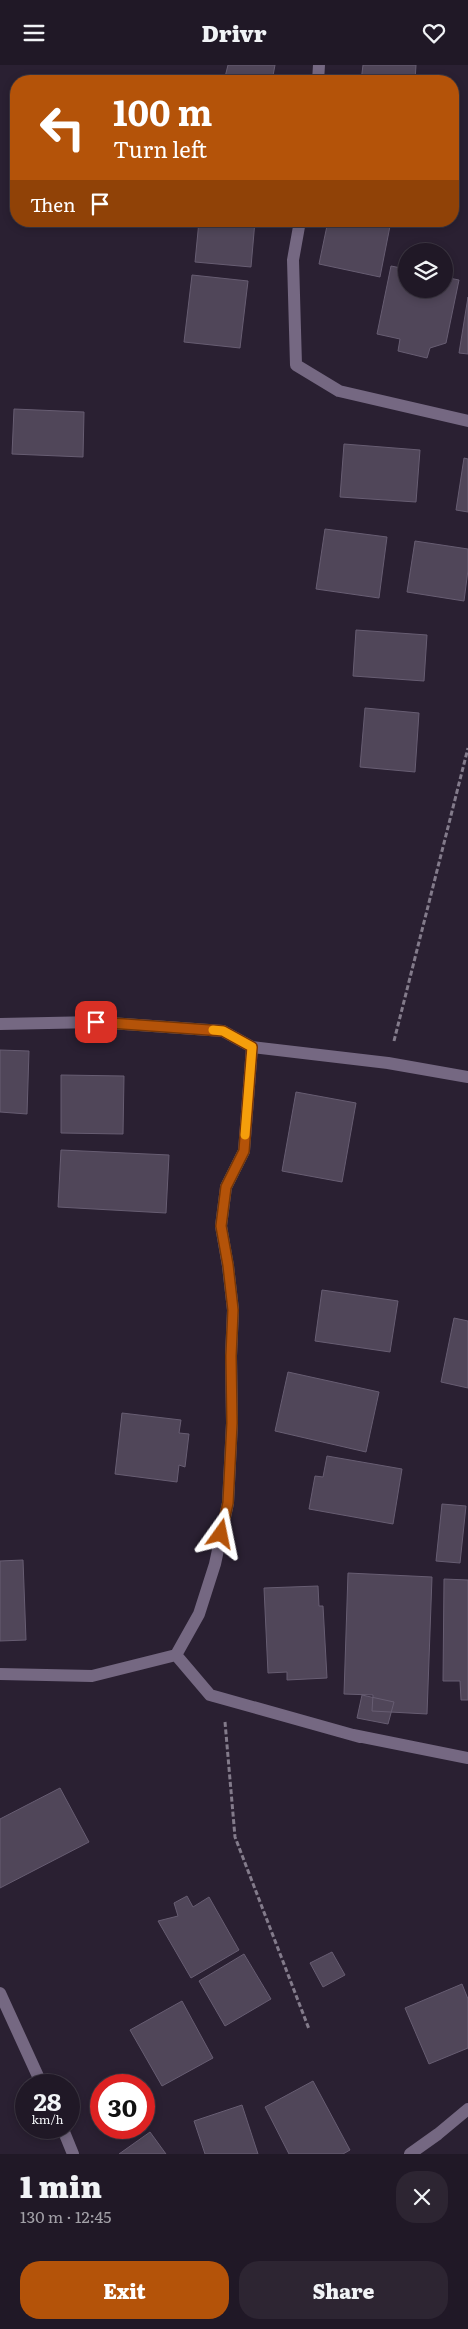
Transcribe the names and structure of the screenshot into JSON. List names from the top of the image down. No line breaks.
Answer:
{"page":{"header":"Drivr","turn":["100 m","Turn left"],"then":"Then","speed":"28 km/h","limit":"30","heading":["1 min","130 m · 12:45"],"buttons":["Exit","Share"]}}
